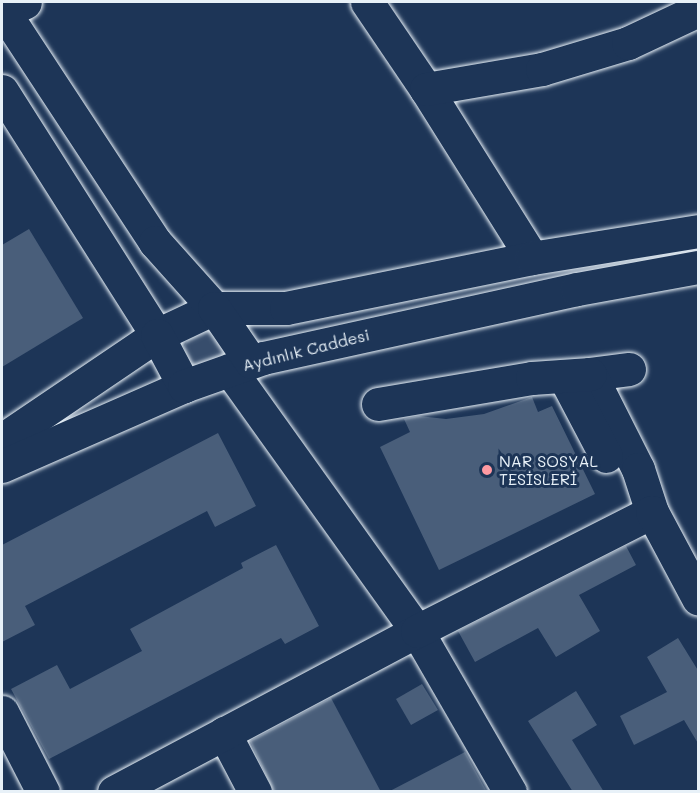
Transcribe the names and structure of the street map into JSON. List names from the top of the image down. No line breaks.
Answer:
{"streets":{"street":["Aydınlık Caddesi"]},"places":["NAR SOSYAL TESİSLERİ"]}
